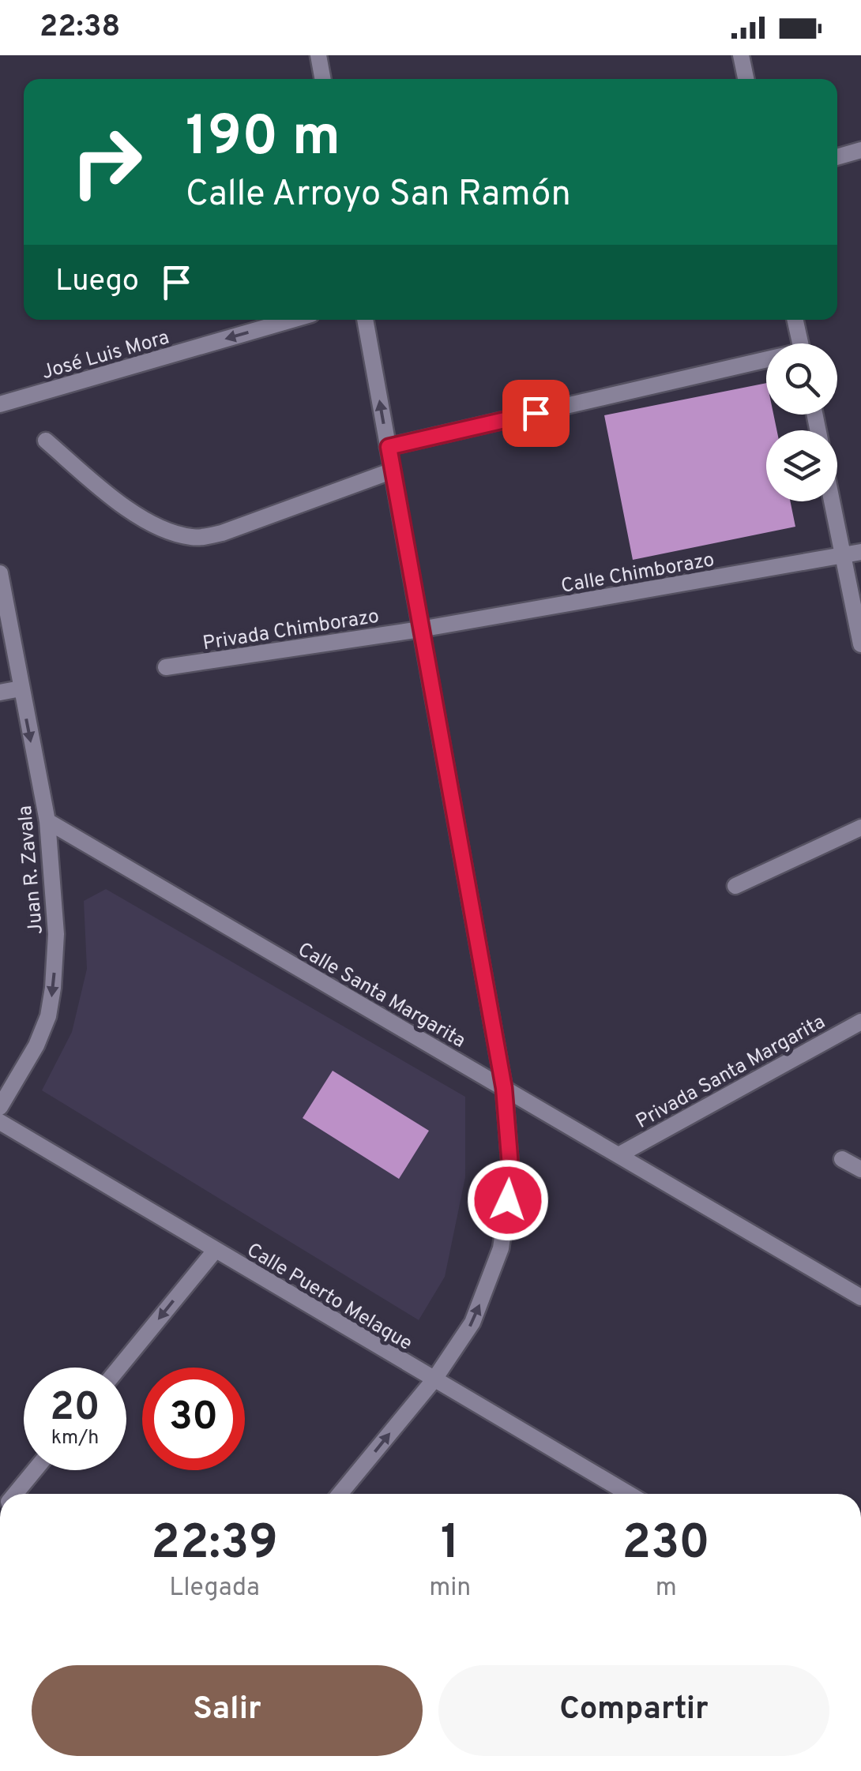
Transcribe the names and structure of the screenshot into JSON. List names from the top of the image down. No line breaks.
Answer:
{"streets":{"street":["José Luis Mora","Calle Chimborazo","Privada Chimborazo","Juan R. Zavala","Calle Santa Margarita","Privada Santa Margarita","Calle Puerto Melaque"]},"crossings":[["Calle Chimborazo","Privada Chimborazo"],["Juan R. Zavala","Calle Santa Margarita"],["Calle Santa Margarita","Privada Santa Margarita"]],"one_way":["José Luis Mora","Juan R. Zavala"],"page":{"status":"22:38","turn":["190 m","Calle Arroyo San Ramón"],"then":"Luego","speed":"20 km/h","limit":"30","eta":["22:39","Llegada","1","min","230","m"],"buttons":["Salir","Compartir"]}}
